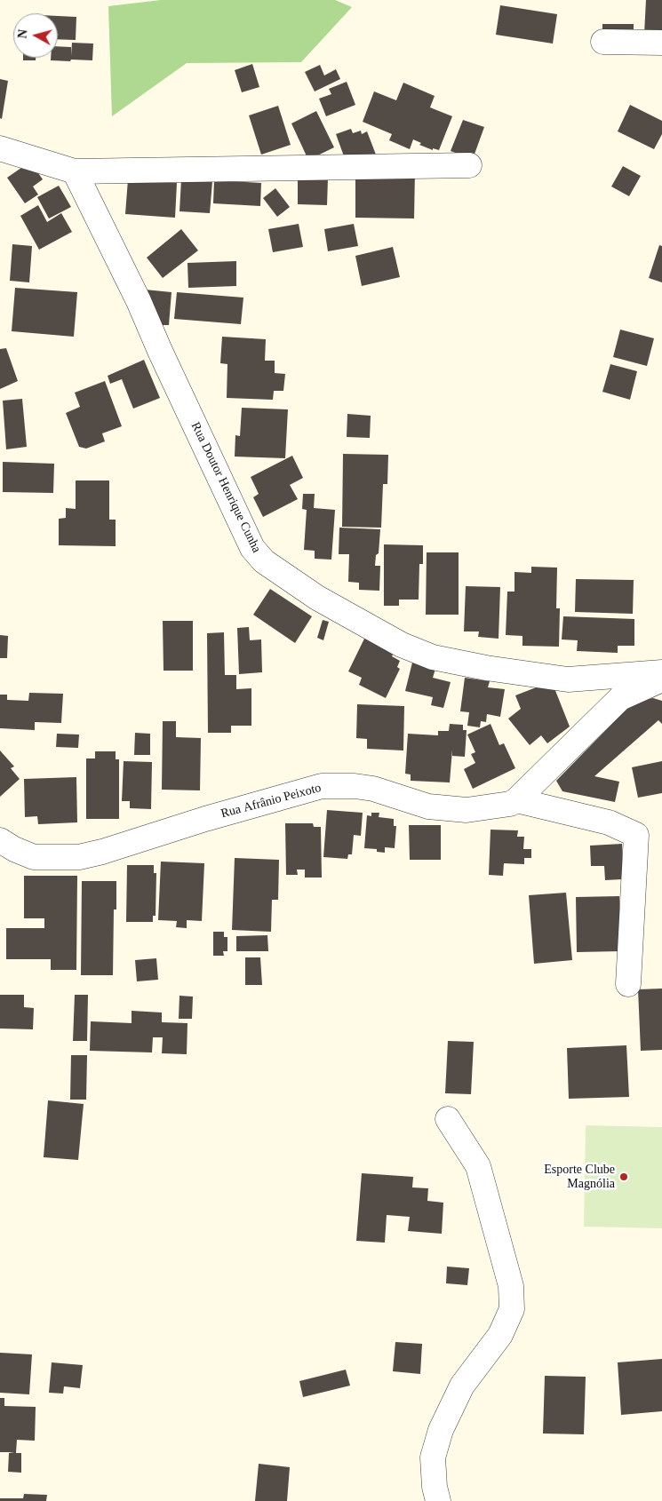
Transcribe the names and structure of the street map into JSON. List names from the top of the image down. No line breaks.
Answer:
{"streets":{"street":["Rua Doutor Henrique Cunha","Rua Afrânio Peixoto"]},"places":["Esporte Clube Magnólia"],"north":"left"}
